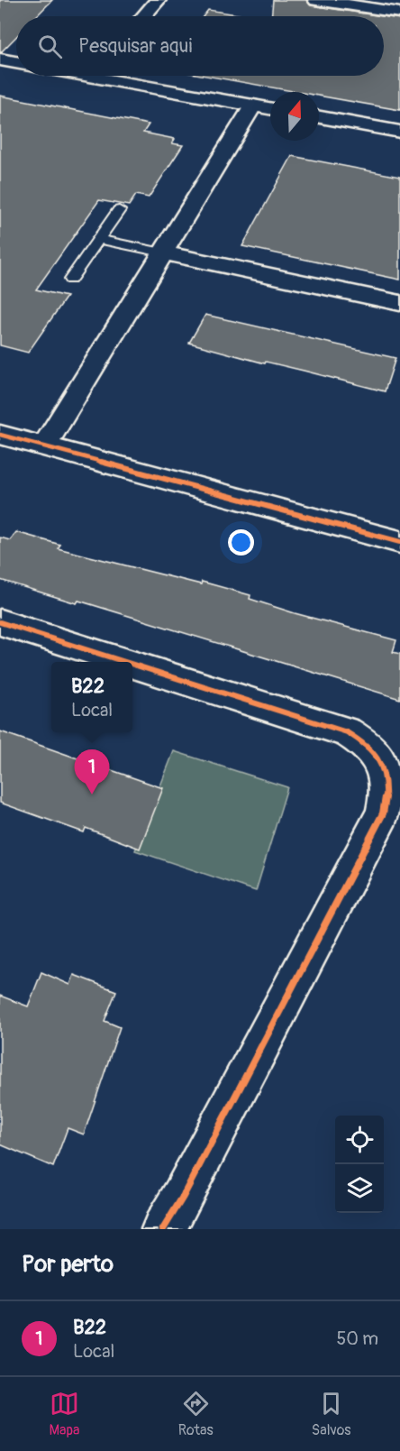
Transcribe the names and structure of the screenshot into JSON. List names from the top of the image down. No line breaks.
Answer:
{"north":"top","page":{"search":"Pesquisar aqui","popup":["B22","Local"],"pins":"1","heading":"Por perto","list":[{"mark":"1","name":"B22","note":"Local","value":"50 m"}],"nav":["Mapa","Rotas","Salvos"]}}
